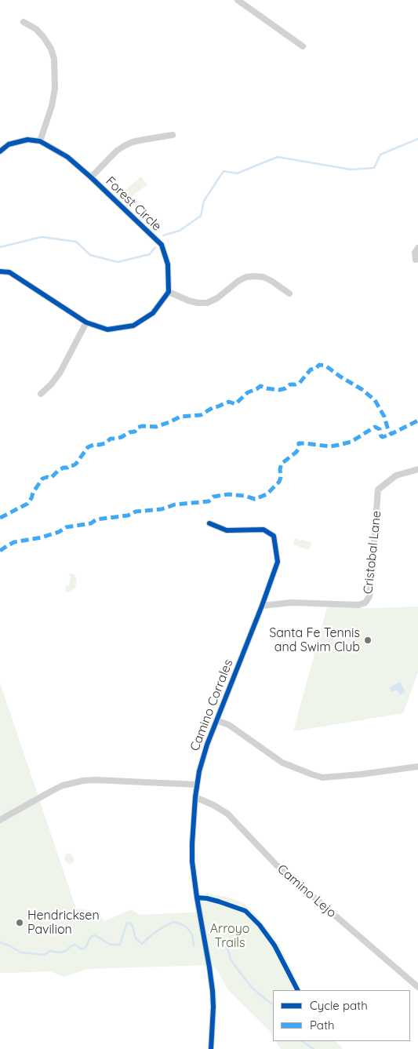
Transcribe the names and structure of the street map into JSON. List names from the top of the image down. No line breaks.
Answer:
{"streets":{"street":["Forest Circle","Cristobal Lane","Camino Corrales","Camino Lejo"]},"crossings":[["Cristobal Lane","Camino Corrales"],["Camino Corrales","Camino Lejo"]],"parks":["Arroyo Trails"],"places":["Santa Fe Tennis and Swim Club","Hendricksen Pavilion"],"legend":["Cycle path","Path"]}
